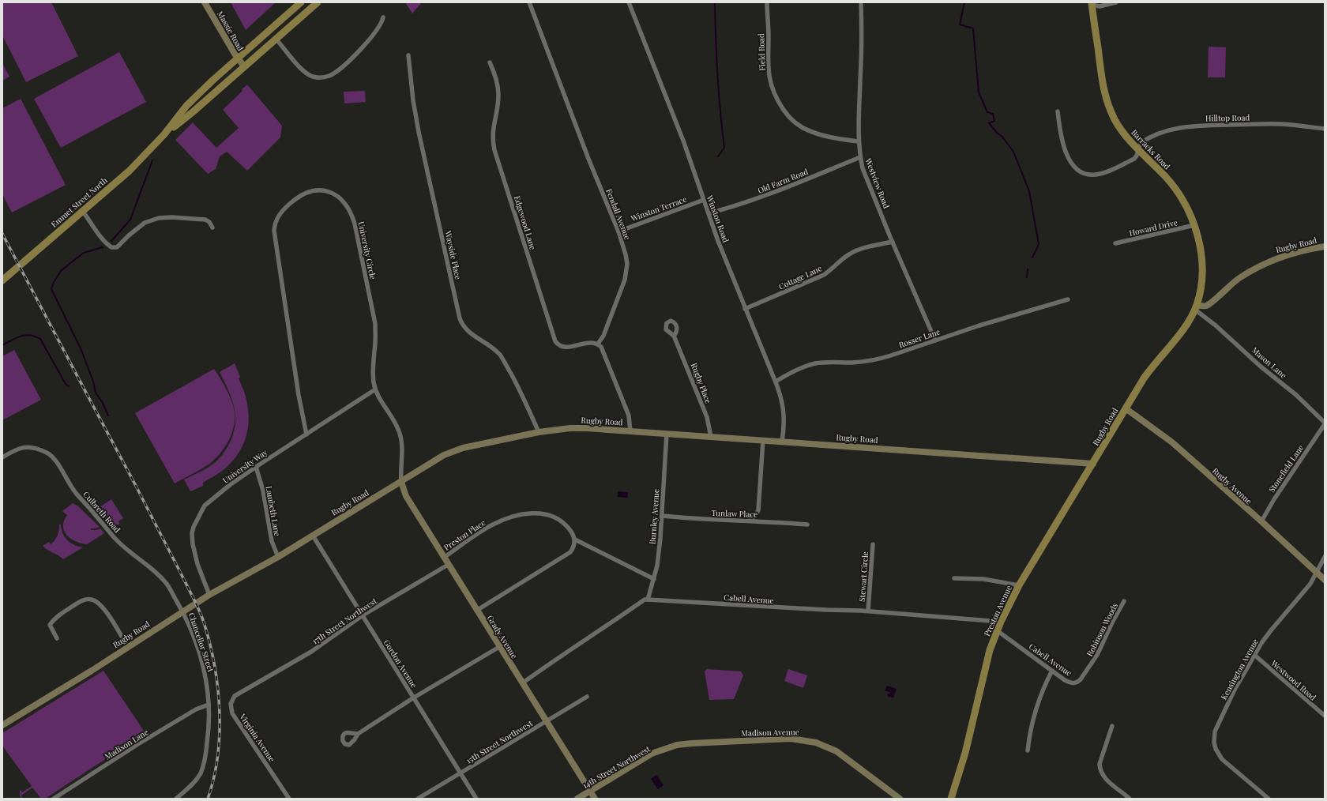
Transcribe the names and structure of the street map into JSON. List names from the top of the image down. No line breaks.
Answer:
{"streets":{"main road":["Barracks Road","Emmet Street North","Rugby Road","Preston Avenue"],"street":["Massie Road","Field Road","Hilltop Road","Old Farm Road","Westview Road","Winston Terrace","Fendall Avenue","Winston Road","Edgewood Lane","Howard Drive","University Circle","Wayside Place","Cottage Lane","Rosser Lane","Mason Lane","Rugby Place","University Way","Stonefield Lane","Rugby Avenue","Lambeth Lane","Culbreth Road","Tunlaw Place","Burnley Avenue","Preston Place","Stewart Circle","Cabell Avenue","17th Street Northwest","Robinson Woods","Grady Avenue","Chancellor Street","Gordon Avenue","Kensington Avenue","Westwood Road","Madison Avenue","Virginia Avenue","15th Street Northwest","Madison Lane","14th Street Northwest"]},"crossings":[["Massie Road","Emmet Street North"],["Field Road","Westview Road"],["Hilltop Road","Barracks Road"],["Barracks Road","Howard Drive"],["Barracks Road","Rugby Road"],["Barracks Road","Mason Lane"],["Old Farm Road","Westview Road"],["Old Farm Road","Winston Road"],["Westview Road","Cottage Lane"],["Westview Road","Rosser Lane"],["Winston Terrace","Fendall Avenue"],["Winston Terrace","Winston Road"],["Fendall Avenue","Edgewood Lane"],["Winston Road","Rugby Road"],["Winston Road","Cottage Lane"],["Winston Road","Rosser Lane"],["Rugby Road","University Circle"],["Rugby Road","Wayside Place"],["Rugby Road","Mason Lane"],["Rugby Road","Rugby Place"],["Rugby Road","University Way"],["Rugby Road","Rugby Avenue"],["Rugby Road","Lambeth Lane"],["Rugby Road","Culbreth Road"],["Rugby Road","Burnley Avenue"],["Rugby Road","Preston Avenue"],["Rugby Road","Grady Avenue"],["Rugby Road","Chancellor Street"],["Rugby Road","Gordon Avenue"],["University Circle","University Way"],["University Circle","Grady Avenue"],["Mason Lane","Stonefield Lane"],["University Way","Lambeth Lane"],["Stonefield Lane","Rugby Avenue"],["Rugby Avenue","Kensington Avenue"],["Culbreth Road","Chancellor Street"],["Tunlaw Place","Burnley Avenue"],["Burnley Avenue","Cabell Avenue"],["Preston Place","Grady Avenue"],["Stewart Circle","Cabell Avenue"],["Cabell Avenue","Preston Avenue"],["Cabell Avenue","Robinson Woods"],["17th Street Northwest","Grady Avenue"],["17th Street Northwest","Gordon Avenue"],["17th Street Northwest","Virginia Avenue"],["Grady Avenue","15th Street Northwest"],["Grady Avenue","14th Street Northwest"],["Chancellor Street","Madison Lane"],["Gordon Avenue","15th Street Northwest"],["Kensington Avenue","Westwood Road"],["Madison Avenue","14th Street Northwest"]]}
